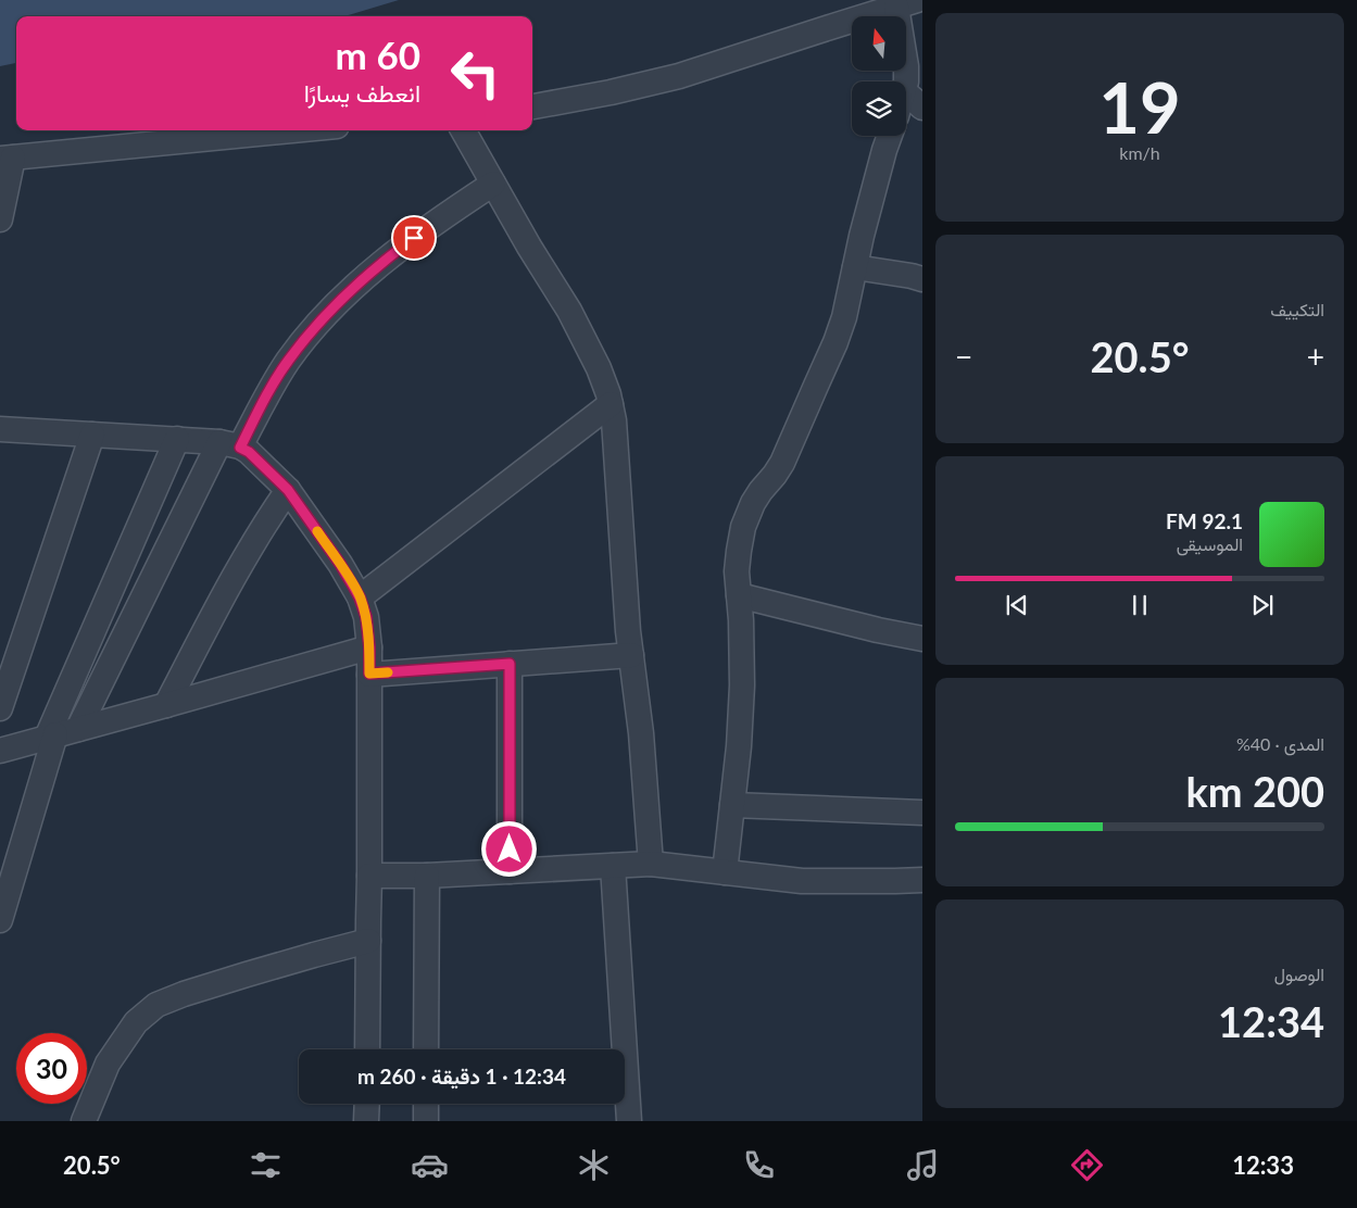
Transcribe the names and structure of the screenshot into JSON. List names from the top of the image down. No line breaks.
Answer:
{"north":"top","page":{"tile":[["19","km/h"],"التكييف",["المدى · 40%","200 km"],["الوصول","12:34"]],"turn":["60 m","انعطف يسارًا"],"heat":["−","20.5°","+"],"song":["92.1 FM","الموسيقى"],"limit":"30","trip":"12:34 · 1 دقيقة · 260 m","tabs":["12:33","20.5°"]}}
